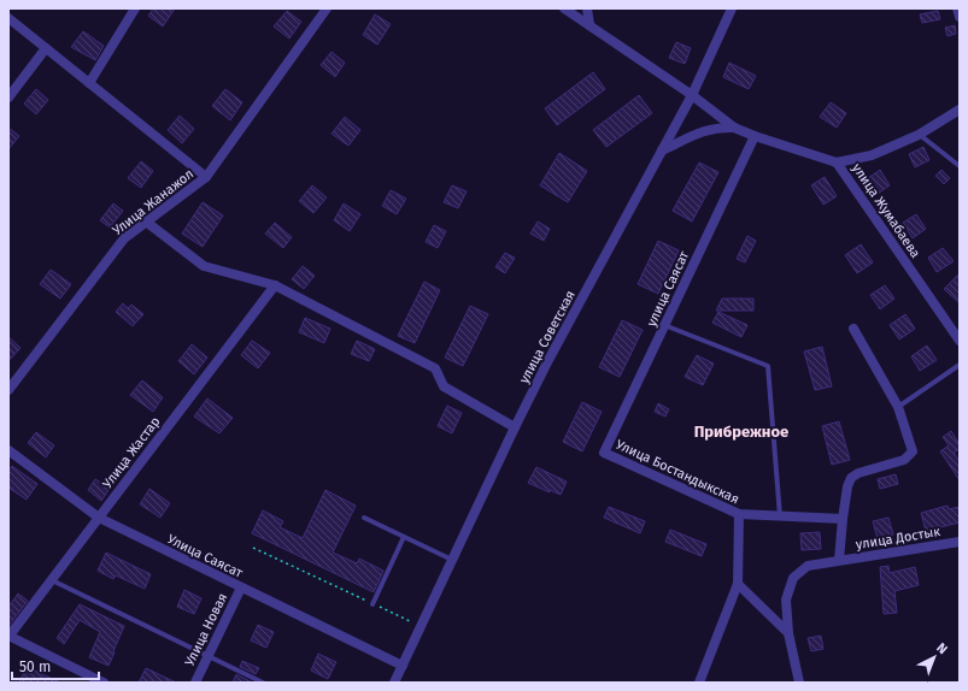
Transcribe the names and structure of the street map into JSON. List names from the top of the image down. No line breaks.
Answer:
{"streets":{"street":["Улица Жанажол","улица Жумабаева","улица Саясат","улица Советская","Улица Жастар","Улица Бостандыкская","улица Достык","Улица Саясат","Улица Новая"]},"crossings":[["улица Жумабаева","улица Саясат"],["улица Саясат","Улица Бостандыкская"],["улица Советская","Улица Саясат"],["Улица Жастар","Улица Саясат"],["Улица Саясат","Улица Новая"]],"districts":["Прибрежное"],"scale_bar":"50 m","north":"top right"}
